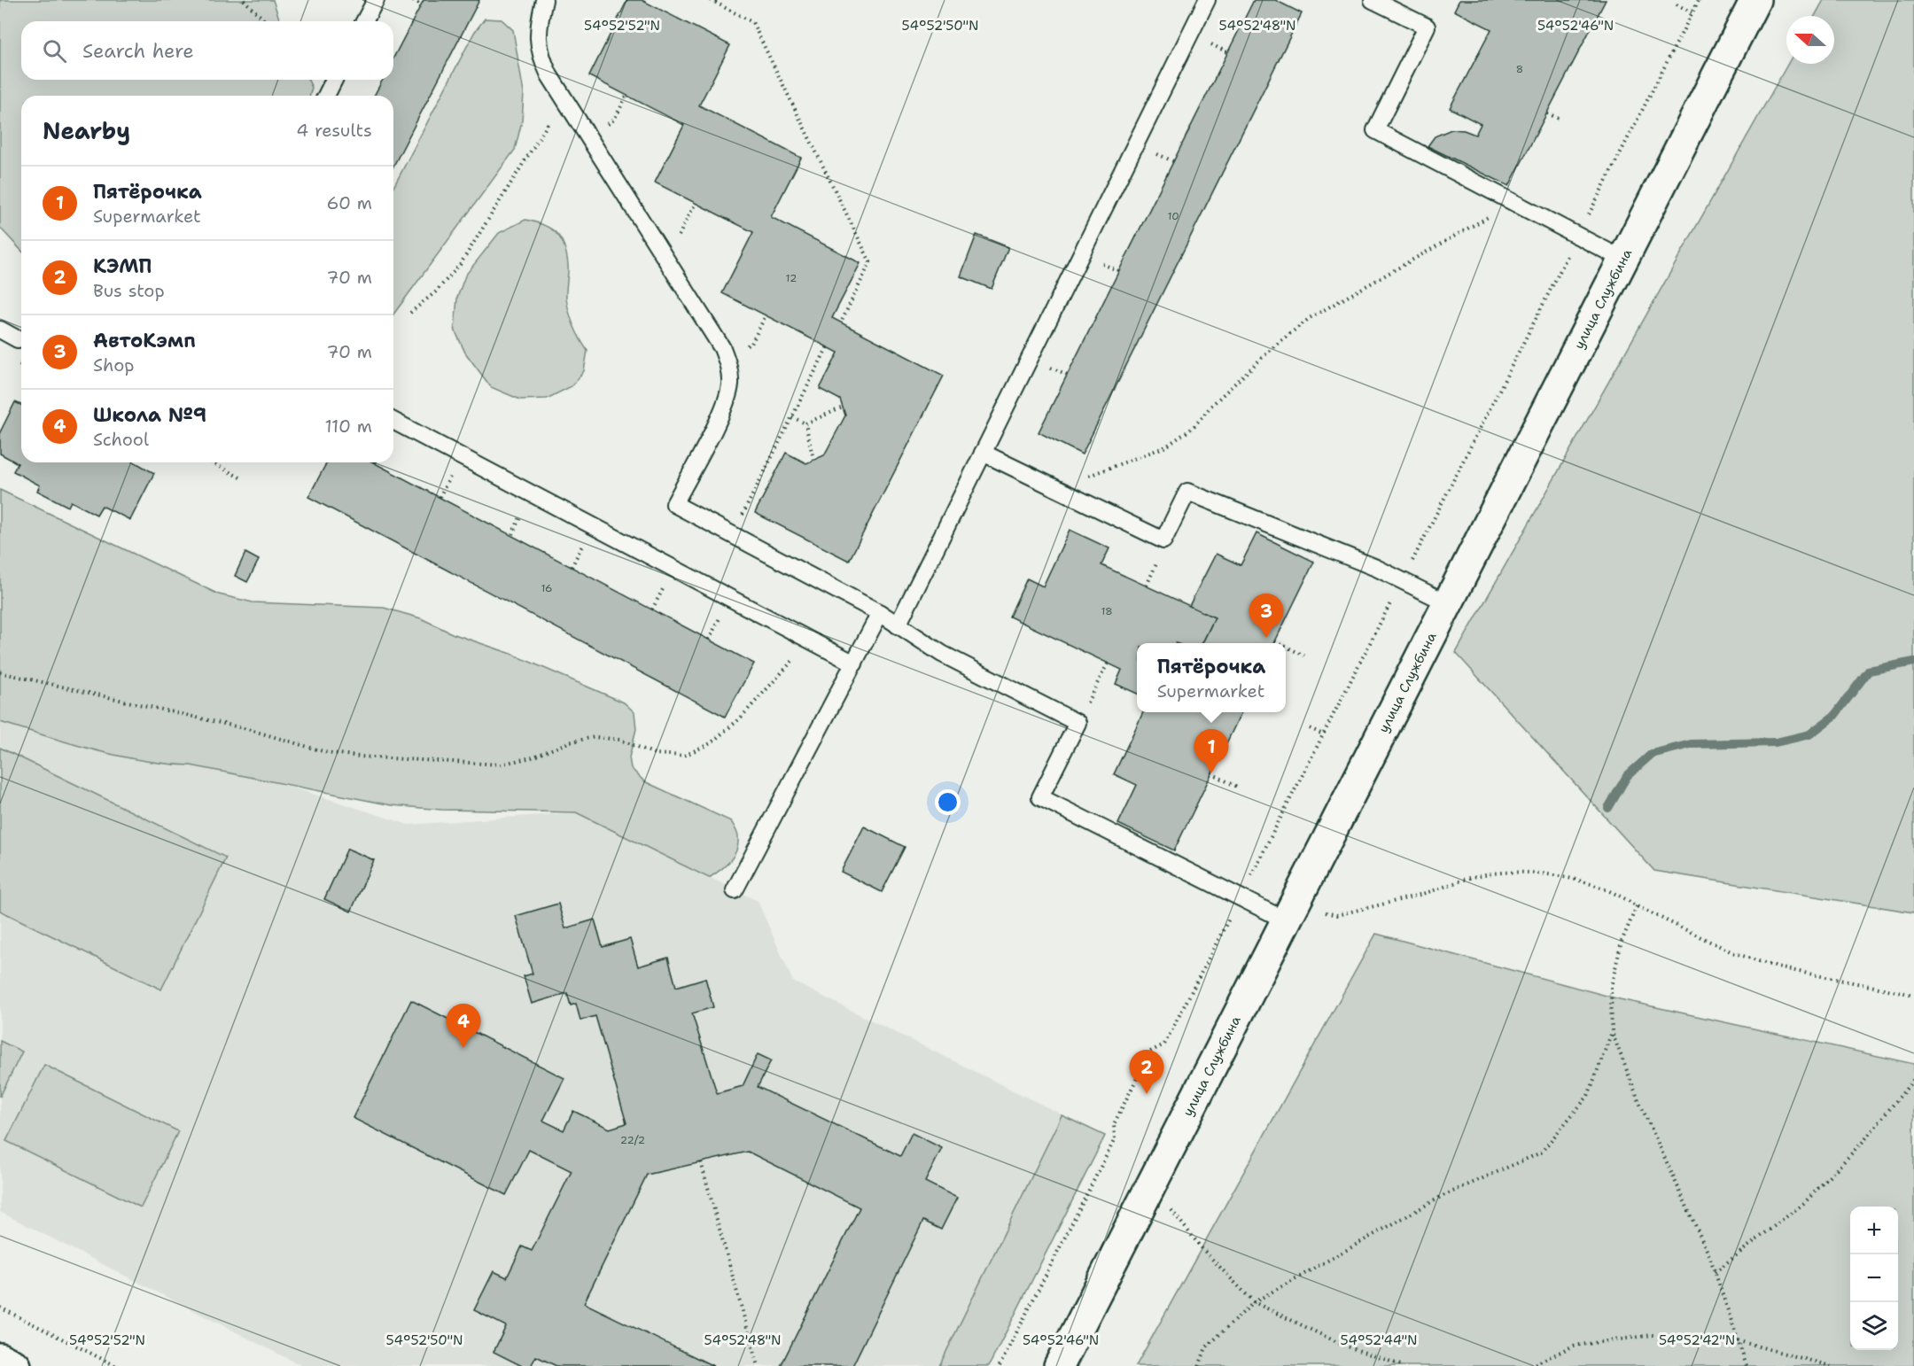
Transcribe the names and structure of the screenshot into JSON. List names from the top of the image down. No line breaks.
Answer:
{"streets":{"street":["улица Службина"]},"house_numbers":["8","10","12","16","18","22/2"],"north":"left","page":{"search":"Search here","heading":["Nearby","4 results"],"list":[{"mark":"1","name":"Пятёрочка","note":"Supermarket","value":"60 m"},{"mark":"2","name":"КЭМП","note":"Bus stop","value":"70 m"},{"mark":"3","name":"АвтоКэмп","note":"Shop","value":"70 m"},{"mark":"4","name":"Школа №9","note":"School","value":"110 m"}],"pins":["3","1","4","2"],"popup":["Пятёрочка","Supermarket"],"map_buttons":["+","−"]},"coordinates":["54°52'52\"N","54°52'50\"N","54°52'48\"N","54°52'46\"N","54°52'44\"N","54°52'42\"N"]}
